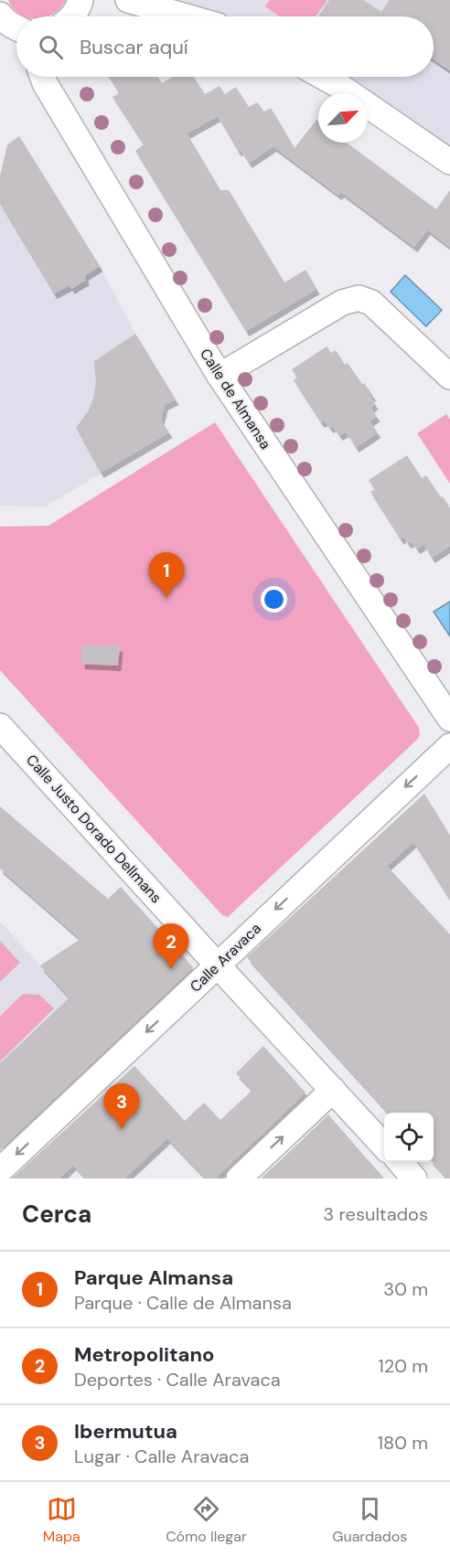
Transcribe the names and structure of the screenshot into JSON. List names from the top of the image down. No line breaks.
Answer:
{"streets":{"street":["Calle de Almansa","Calle Justo Dorado Dellmans","Calle Aravaca"]},"crossings":[["Calle Justo Dorado Dellmans","Calle Aravaca"]],"one_way":["Calle Aravaca"],"north":"top right","page":{"search":"Buscar aquí","pins":["1","2","3"],"heading":["Cerca","3 resultados"],"list":[{"mark":"1","name":"Parque Almansa","note":"Parque · Calle de Almansa","value":"30 m"},{"mark":"2","name":"Metropolitano","note":"Deportes · Calle Aravaca","value":"120 m"},{"mark":"3","name":"Ibermutua","note":"Lugar · Calle Aravaca","value":"180 m"}],"nav":["Mapa","Cómo llegar","Guardados"]}}
